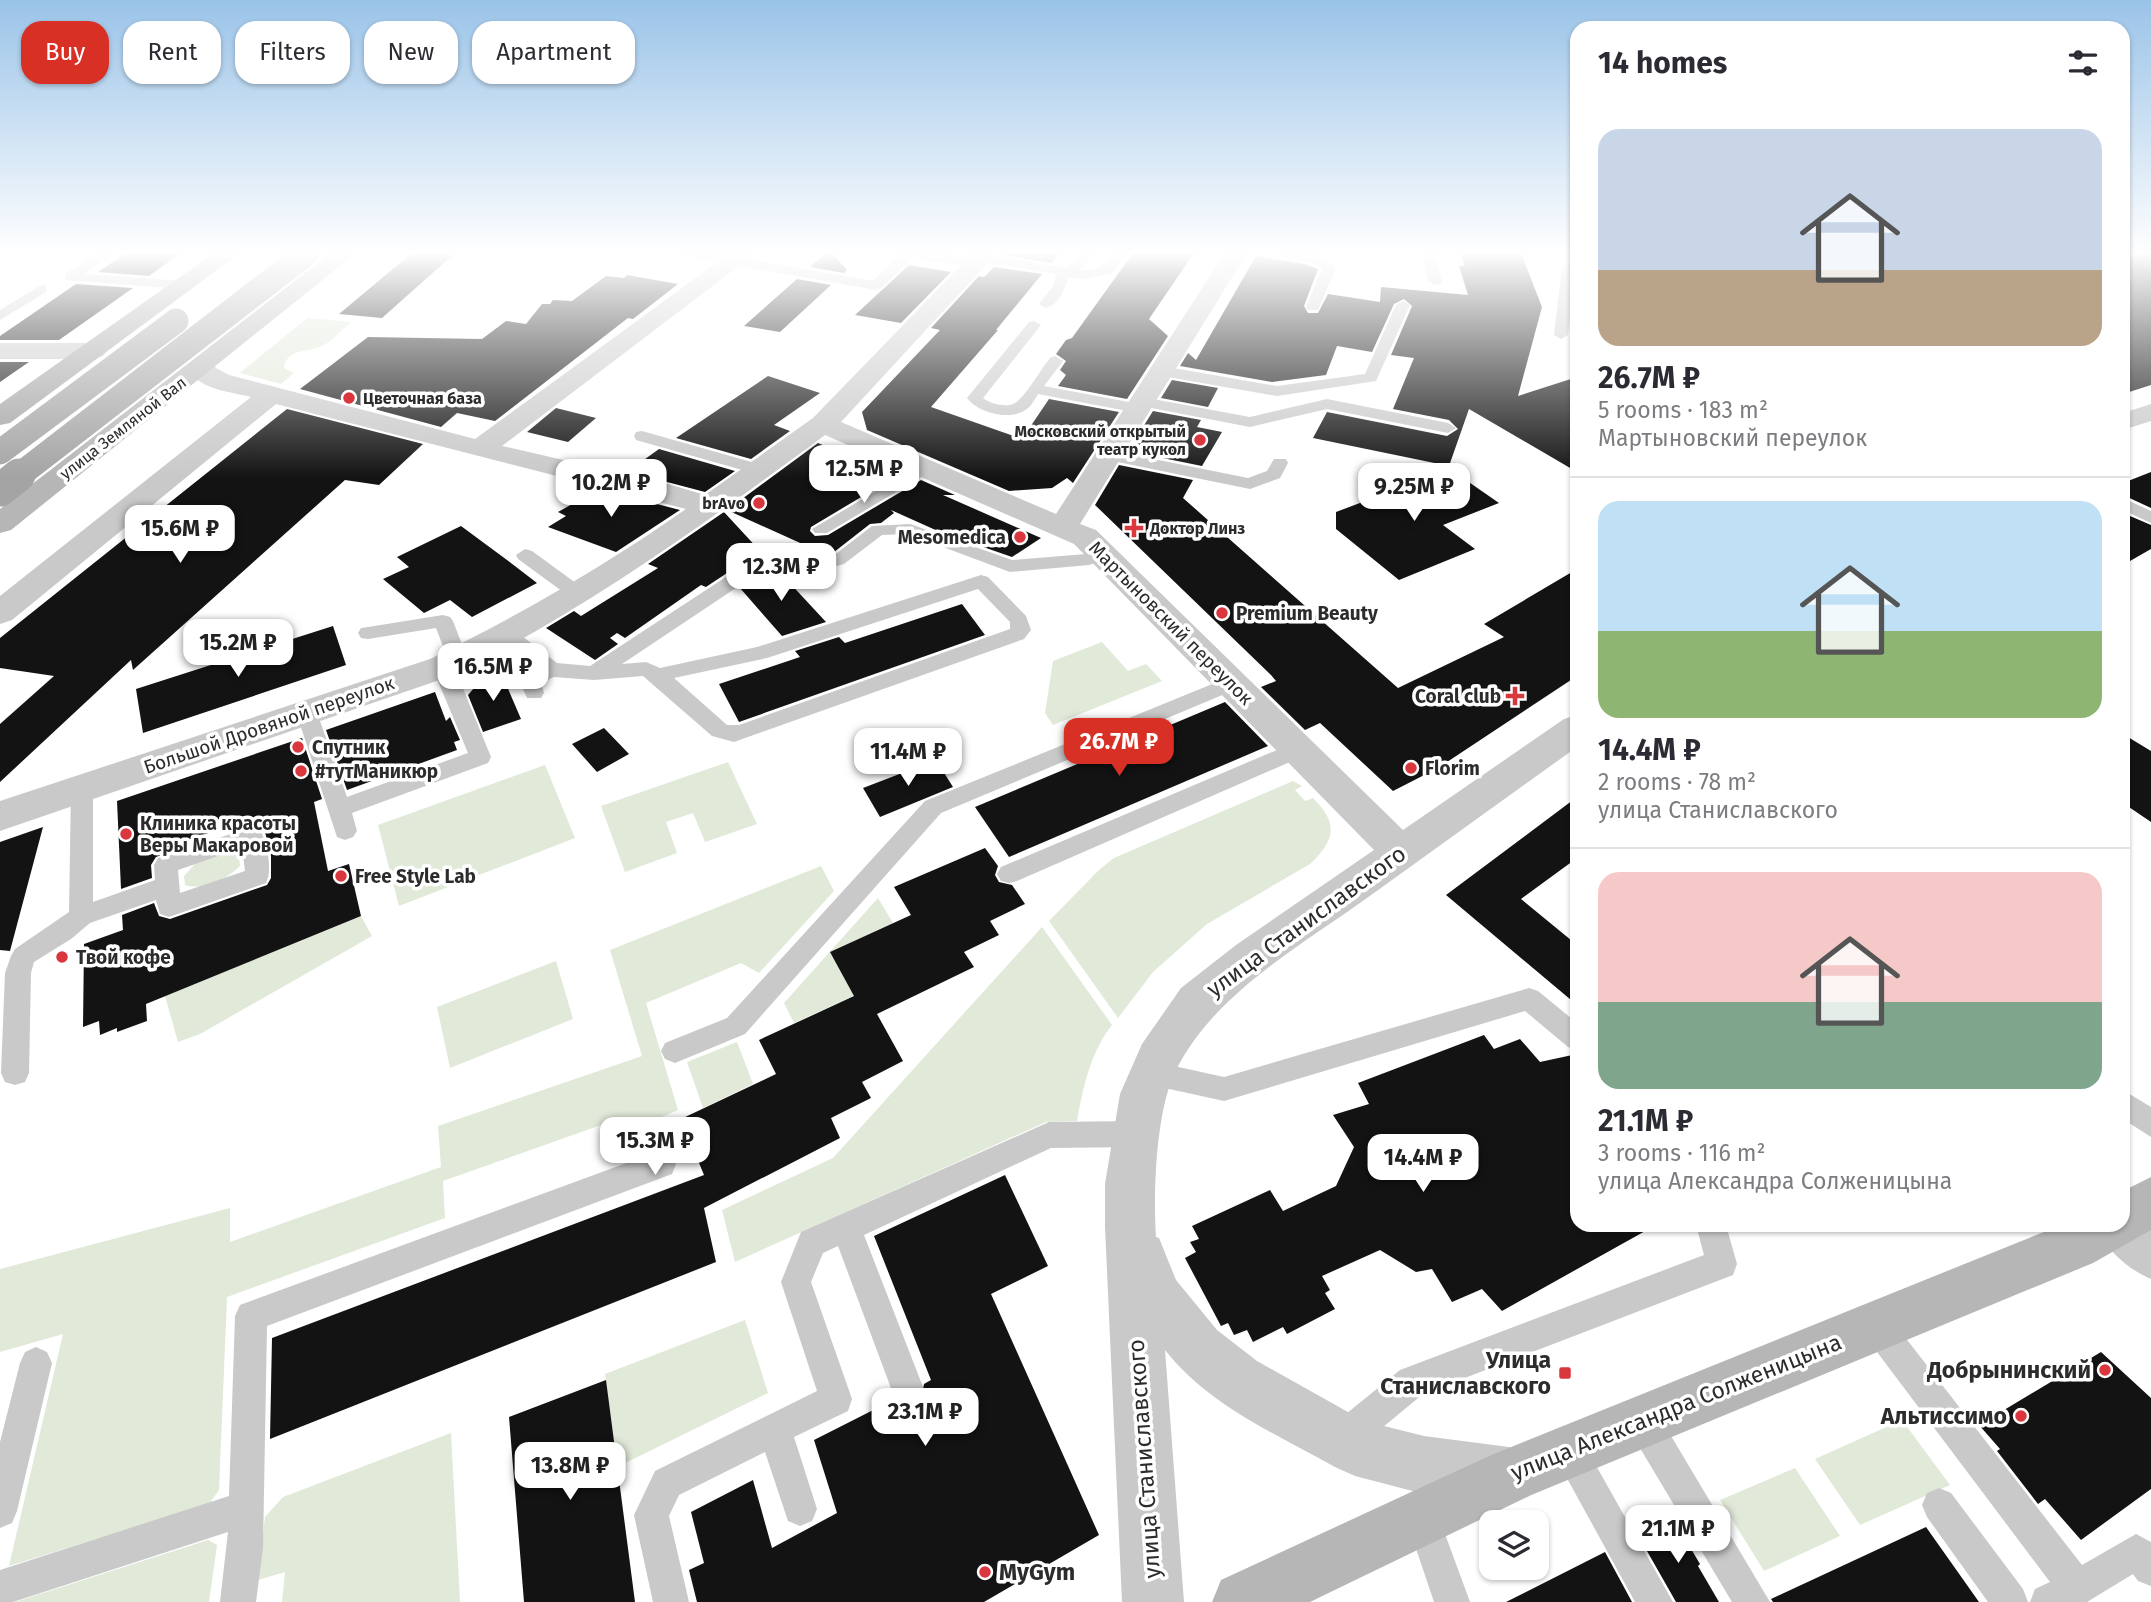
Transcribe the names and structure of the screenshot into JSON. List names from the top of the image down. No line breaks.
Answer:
{"streets":{"main road":["улица Земляной Вал","улица Александра Солженицына"],"street":["Мартыновский переулок","Большой Дровяной переулок","улица Станиславского"]},"crossings":[["Мартыновский переулок","Большой Дровяной переулок"],["Мартыновский переулок","улица Станиславского"]],"places":{"other":["Цветочная база","Московский открытый театр кукол","brAvo","Mesomedica","Premium Beauty","Спутник","Florim","#тутМаникюр","Клиника красоты Веры Макаровой","Free Style Lab","Твой кофе","Добрынинский","Альтиссимо","MyGym"],"health":["Доктор Линз","Coral club"],"transit":["Улица Станиславского"]},"page":{"chip":["Buy","Rent","Filters","New","Apartment"],"heading":"14 homes","list":[{"name":"26.7M ₽","note":"5 rooms · 183 m² · Мартыновский переулок"},{"name":"14.4M ₽","note":"2 rooms · 78 m² · улица Станиславского"},{"name":"21.1M ₽","note":"3 rooms · 116 m² · улица Александра Солженицына"}],"price":["12.5M ₽","10.2M ₽","9.25M ₽","15.6M ₽","12.3M ₽","15.2M ₽","16.5M ₽","26.7M ₽","11.4M ₽","15.3M ₽","14.4M ₽","23.1M ₽","13.8M ₽","21.1M ₽"]}}
